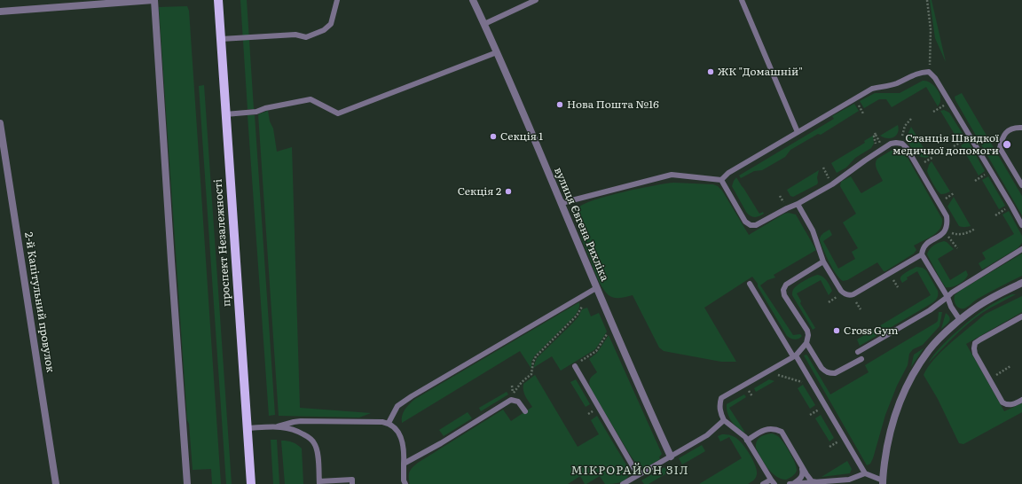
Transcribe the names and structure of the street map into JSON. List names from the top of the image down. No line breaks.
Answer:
{"streets":{"main road":["проспект Незалежності"],"street":["вулиця Євгена Рихліка","2-й Капітульний провулок"]},"districts":["МІКРОРАЙОН ЗІЛ"],"places":["ЖК \"Домашній\"","Нова Пошта №16","Секція 1","Станція Швидкої медичної допомоги","Секція 2","Cross Gym"]}
